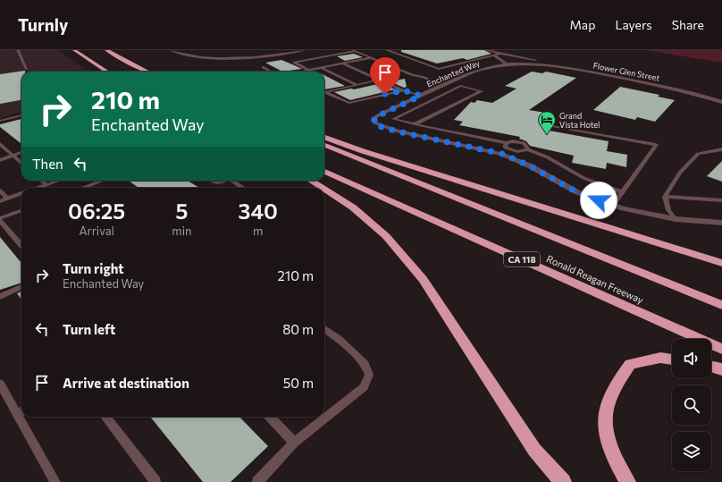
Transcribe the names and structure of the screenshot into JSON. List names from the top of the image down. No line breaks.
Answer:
{"streets":{"highway":["CA 118","Ronald Reagan Freeway"],"street":["Flower Glen Street","Enchanted Way"]},"crossings":[["Flower Glen Street","Enchanted Way"]],"places":{"hotel":["Grand Vista Hotel"]},"page":{"header":"Turnly","nav":["Map","Layers","Share"],"turn":["210 m","Enchanted Way"],"then":"Then","eta":["06:25","Arrival","5","min","340","m"],"list":[{"name":"Turn right","note":"Enchanted Way","value":"210 m"},{"name":"Turn left","value":"80 m"},{"name":"Arrive at destination","value":"50 m"}]}}
